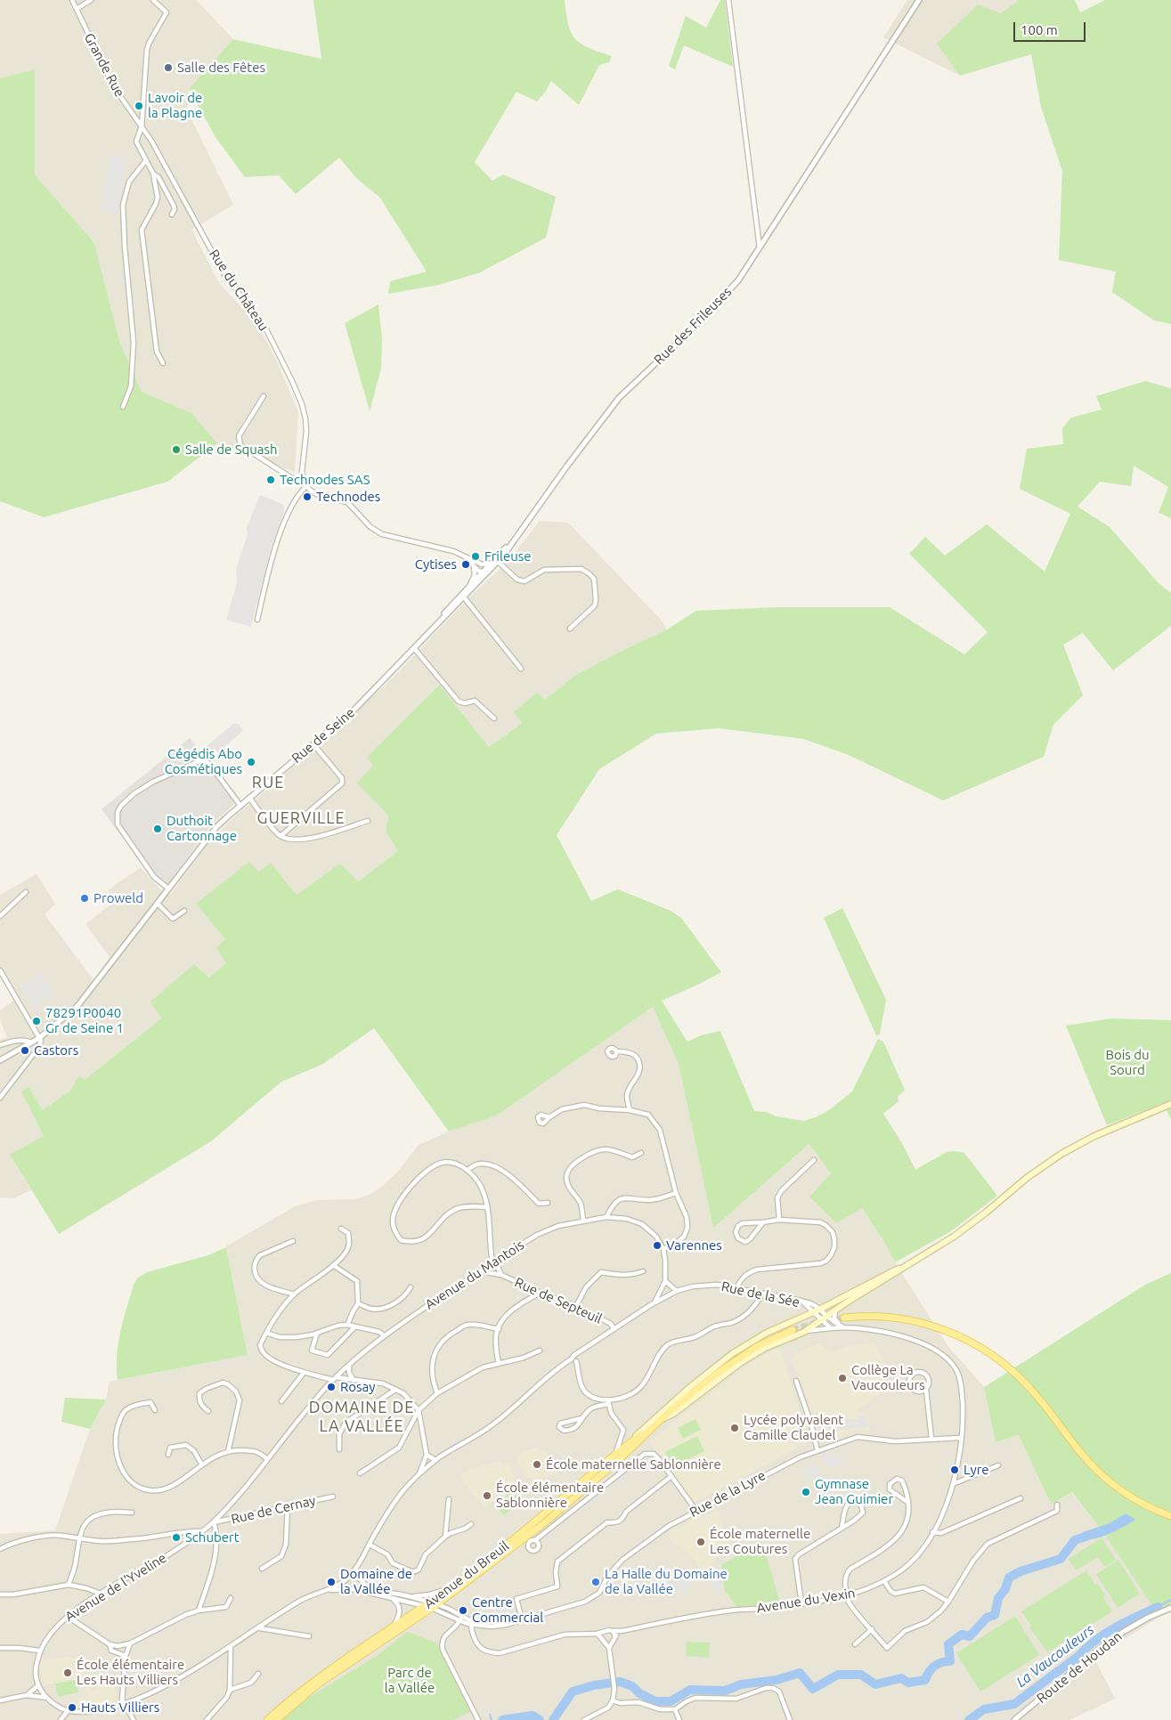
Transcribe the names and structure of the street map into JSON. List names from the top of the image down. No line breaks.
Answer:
{"streets":{"main road":["Avenue du Breuil"],"street":["Grande Rue","Rue du Château","Rue des Frileuses","Rue de Seine","Avenue du Mantois","Rue de la Sée","Rue de Septeuil","Rue de la Lyre","Rue de Cernay","Avenue de l'Yveline","Avenue du Vexin","Route de Houdan"]},"crossings":[["Grande Rue","Rue du Château"],["Rue des Frileuses","Rue de Seine"],["Avenue du Mantois","Rue de Septeuil"],["Avenue du Mantois","Rue de Cernay"],["Avenue du Mantois","Avenue de l'Yveline"],["Rue de la Lyre","Avenue du Vexin"],["Rue de Cernay","Avenue de l'Yveline"]],"districts":["RUE","GUERVILLE","DOMAINE DE LA VALLÉE"],"water":["La Vaucouleurs"],"parks":["Bois du Sourd","Parc de la Vallée"],"places":["Salle des Fêtes","Lavoir de la Plagne","Salle de Squash","Technodes SAS","Technodes","Frileuse","Cytises","Cégédis Abo Cosmétiques","Duthoit Cartonnage","Proweld","78291P0040 Gr de Seine 1","Castors","Varennes","Collège La Vaucouleurs","Rosay","Lycée polyvalent Camille Claudel","École maternelle Sablonnière","Lyre","Gymnase Jean Guimier","École élémentaire Sablonnière","Schubert","École maternelle Les Coutures","Domaine de la Vallée","La Halle du Domaine de la Vallée","Centre Commercial","École élémentaire Les Hauts Villiers","Hauts Villiers"],"scale_bar":"100 m"}
